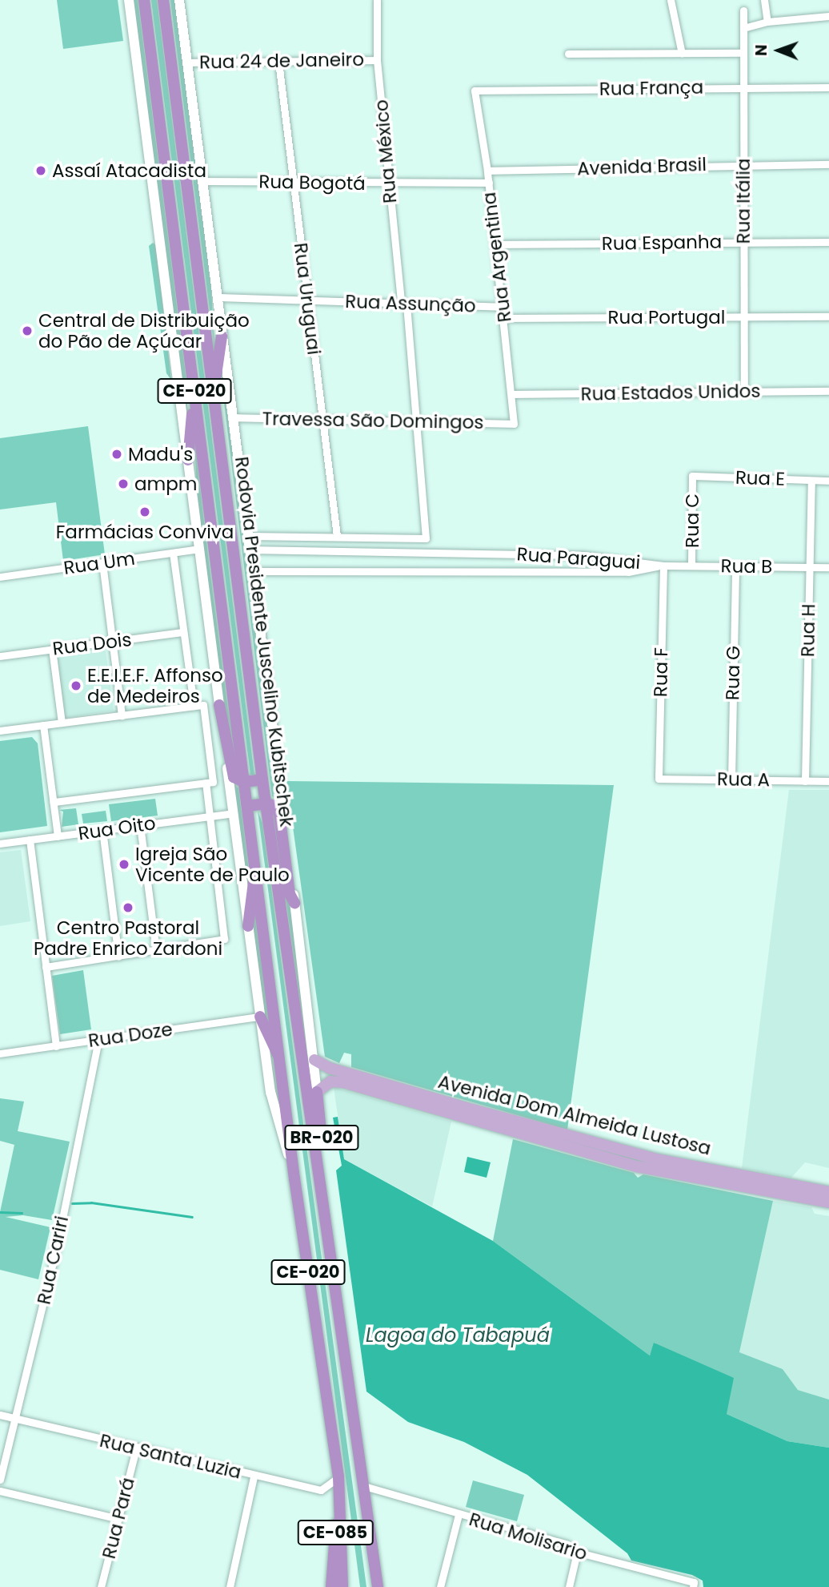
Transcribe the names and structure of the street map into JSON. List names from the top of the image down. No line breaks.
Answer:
{"streets":{"highway":["CE-020","Rodovia Presidente Juscelino Kubitschek","BR-020","CE-085"],"main road":["Avenida Dom Almeida Lustosa"],"street":["Rua 24 de Janeiro","Rua França","Rua México","Avenida Brasil","Rua Bogotá","Rua Itália","Rua Espanha","Rua Argentina","Rua Uruguai","Rua Assunção","Rua Portugal","Rua Estados Unidos","Travessa São Domingos","Rua E","Rua C","Rua Paraguai","Rua Um","Rua B","Rua H","Rua Dois","Rua F","Rua G","Rua A","Rua Oito","Rua Doze","Rua Cariri","Rua Santa Luzia","Rua Pará","Rua Molisario"]},"crossings":[["Rua 24 de Janeiro","Rua México"],["Rua 24 de Janeiro","Rua Uruguai"],["Rua 24 de Janeiro","BR-020"],["Rua França","Rua Itália"],["Rua França","Rua Argentina"],["Rua México","Rua Bogotá"],["Rua México","Rua Uruguai"],["Rua México","Rua Assunção"],["Rua México","Travessa São Domingos"],["Avenida Brasil","Rua Itália"],["Avenida Brasil","Rua Argentina"],["Rua Bogotá","Rua Argentina"],["Rua Bogotá","Rua Uruguai"],["Rua Bogotá","BR-020"],["Rua Itália","Rua Espanha"],["Rua Itália","Rua Portugal"],["Rua Itália","Rua Estados Unidos"],["Rua Espanha","Rua Argentina"],["Rua Argentina","Rua Assunção"],["Rua Argentina","Rua Portugal"],["Rua Argentina","Rua Estados Unidos"],["Rua Argentina","Travessa São Domingos"],["Rua Uruguai","Rua Assunção"],["Rua Uruguai","Travessa São Domingos"],["Rua Assunção","BR-020"],["Travessa São Domingos","BR-020"],["Rua E","Rua C"],["Rua E","Rua H"],["Rua C","Rua B"],["Rua Paraguai","Rua B"],["Rua Paraguai","Rua F"],["Rua Paraguai","BR-020"],["Rua B","Rua H"],["Rua B","Rua F"],["Rua B","Rua G"],["Rua H","Rua A"],["Rodovia Presidente Juscelino Kubitschek","BR-020"],["Rodovia Presidente Juscelino Kubitschek","Rua Santa Luzia"],["Rodovia Presidente Juscelino Kubitschek","CE-085"],["Rodovia Presidente Juscelino Kubitschek","Rua Molisario"],["Rua F","Rua A"],["Rua G","Rua A"],["Rua Doze","Rua Cariri"],["Avenida Dom Almeida Lustosa","BR-020"],["Rua Cariri","Rua Santa Luzia"],["Rua Santa Luzia","Rua Pará"],["Rua Santa Luzia","CE-085"]],"water":["Lagoa do Tabapuá"],"places":["Assaí Atacadista","Central de Distribuição do Pão de Açúcar","Madu's","ampm","Farmácias Conviva","E.E.I.E.F. Affonso de Medeiros","Igreja São Vicente de Paulo","Centro Pastoral Padre Enrico Zardoni"],"north":"left"}
